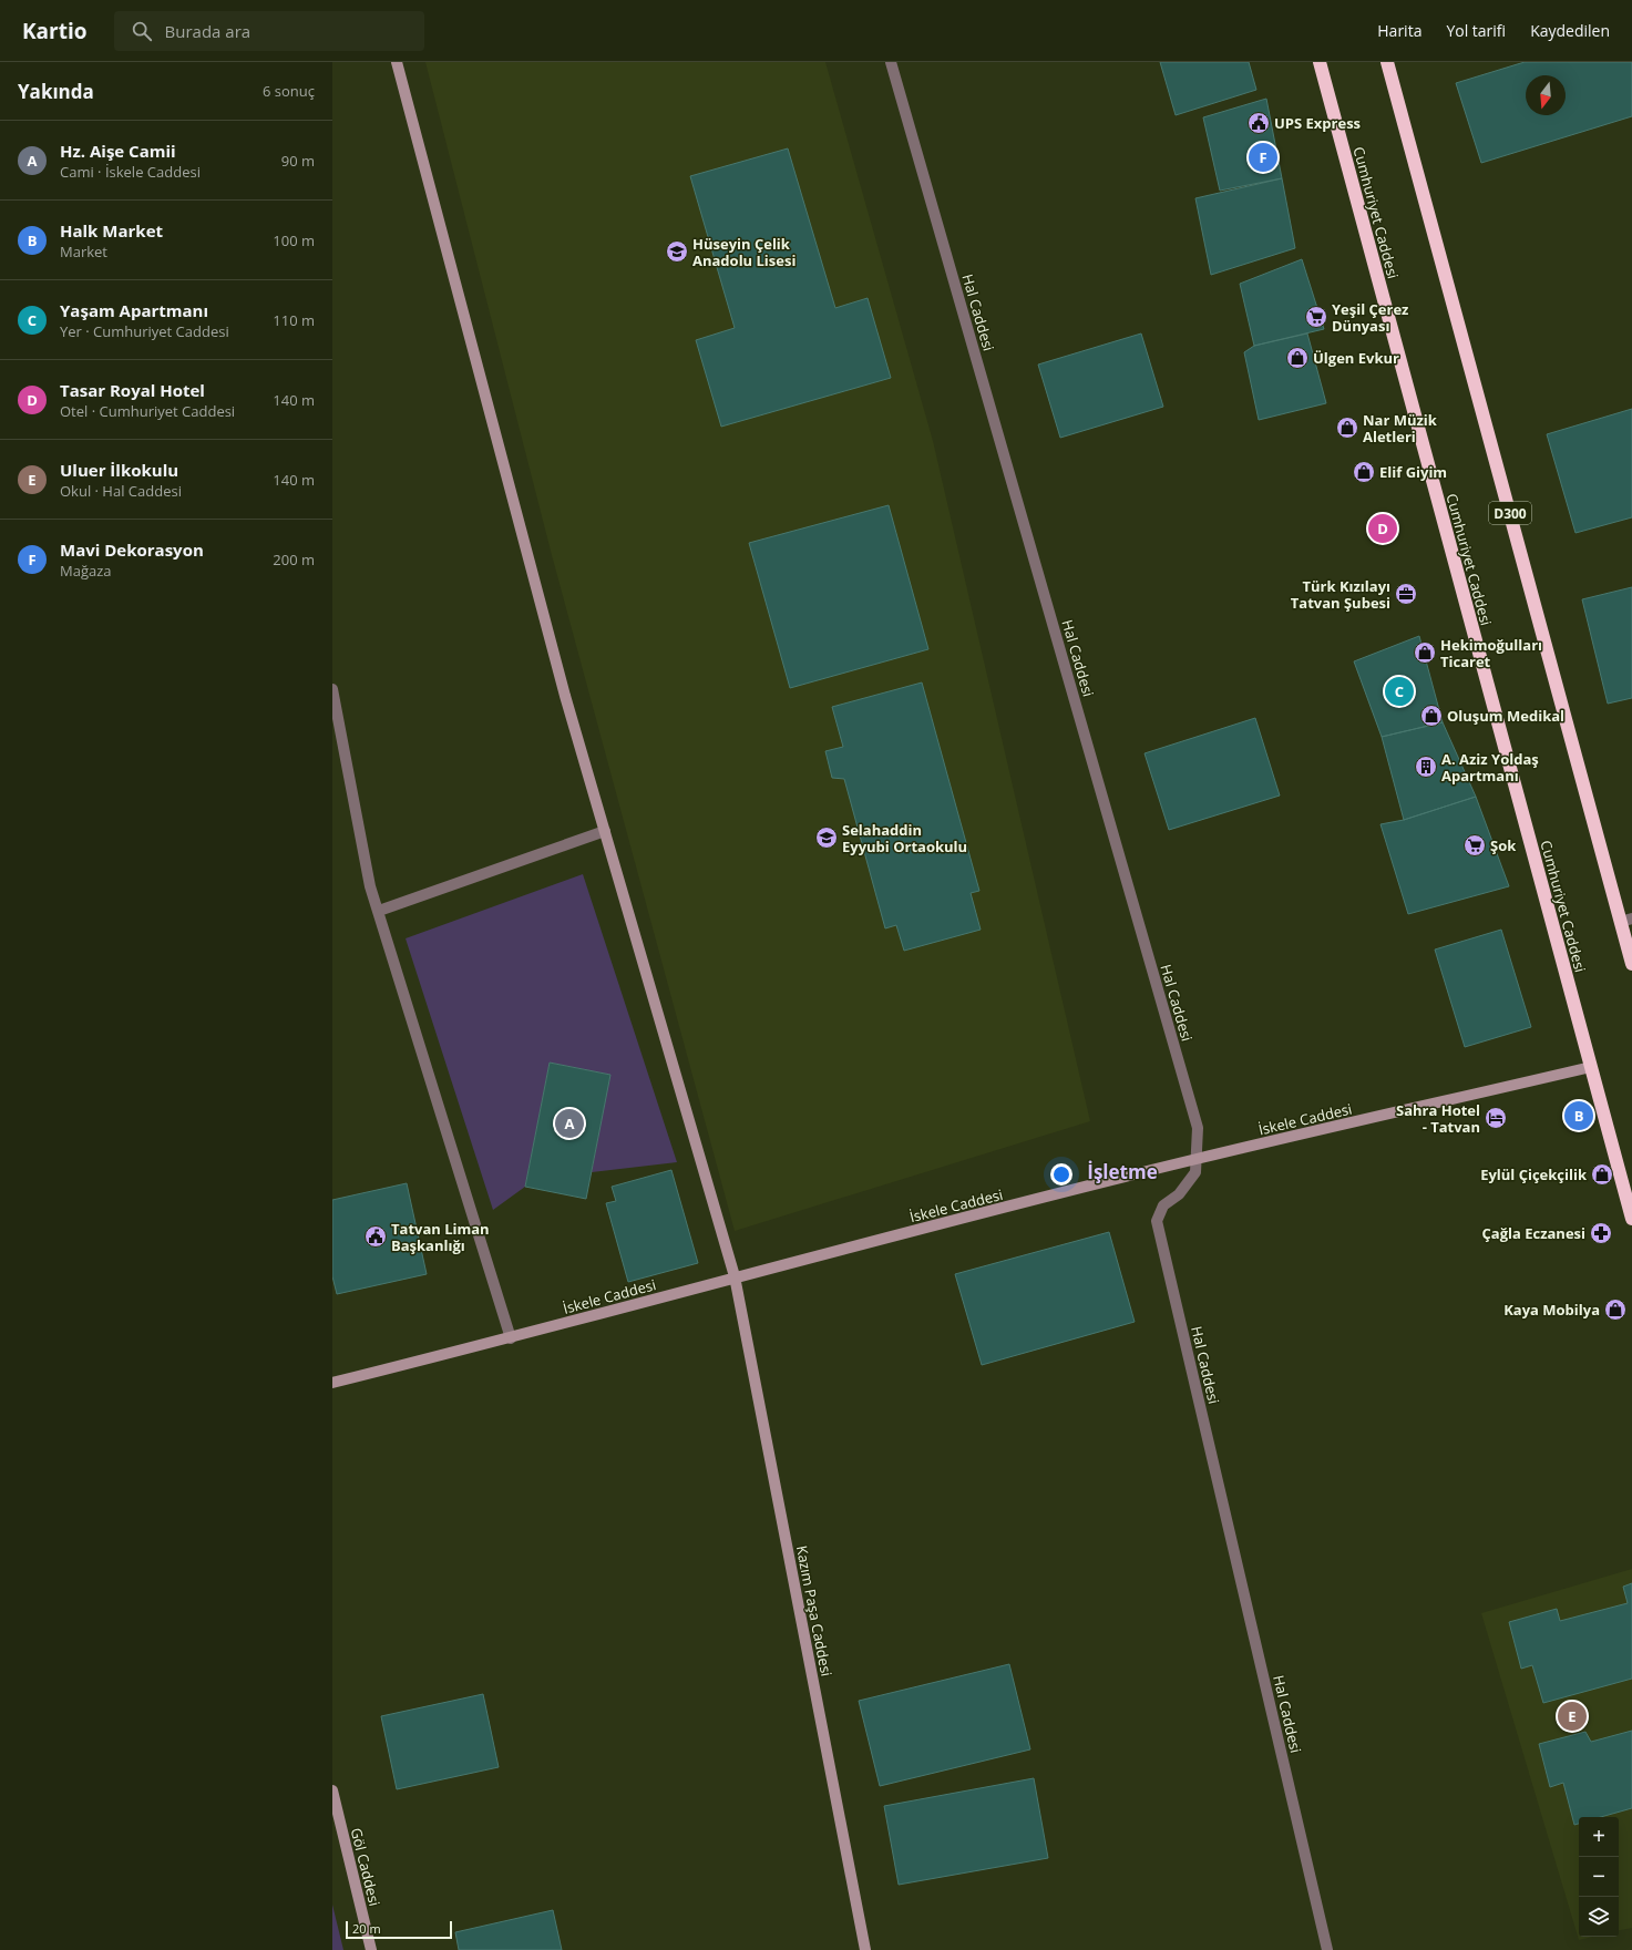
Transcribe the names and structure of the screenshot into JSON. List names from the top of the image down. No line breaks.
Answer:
{"streets":{"highway":["Cumhuriyet Caddesi","D300"],"street":["Hal Caddesi","İskele Caddesi","Kazım Paşa Caddesi","Göl Caddesi"]},"crossings":[["Cumhuriyet Caddesi","İskele Caddesi"],["Hal Caddesi","İskele Caddesi"],["İskele Caddesi","Kazım Paşa Caddesi"]],"districts":["İşletme"],"places":{"public building":["UPS Express","Tatvan Liman Başkanlığı"],"school or university":["Hüseyin Çelik Anadolu Lisesi","Selahaddin Eyyubi Ortaokulu"],"supermarket":["Yeşil Çerez Dünyası","Şok"],"shop":["Ülgen Evkur","Nar Müzik Aletleri","Elif Giyim","Hekimoğulları Ticaret","Oluşum Medikal","Eylül Çiçekçilik","Kaya Mobilya"],"office":["Türk Kızılayı Tatvan Şubesi"],"building":["A. Aziz Yoldaş Apartmanı"],"hotel":["Sahra Hotel - Tatvan"],"pharmacy":["Çağla Eczanesi"]},"scale_bar":"20 m","north":"bottom","page":{"header":"Kartio","search":"Burada ara","nav":["Harita","Yol tarifi","Kaydedilen"],"heading":["Yakında","6 sonuç"],"list":[{"mark":"A","name":"Hz. Aişe Camii","note":"Cami · İskele Caddesi","value":"90 m"},{"mark":"B","name":"Halk Market","note":"Market","value":"100 m"},{"mark":"C","name":"Yaşam Apartmanı","note":"Yer · Cumhuriyet Caddesi","value":"110 m"},{"mark":"D","name":"Tasar Royal Hotel","note":"Otel · Cumhuriyet Caddesi","value":"140 m"},{"mark":"E","name":"Uluer İlkokulu","note":"Okul · Hal Caddesi","value":"140 m"},{"mark":"F","name":"Mavi Dekorasyon","note":"Mağaza","value":"200 m"}],"pins":["F","D","C","B","A","E"],"map_buttons":["+","−"],"scale":"20 m"}}
